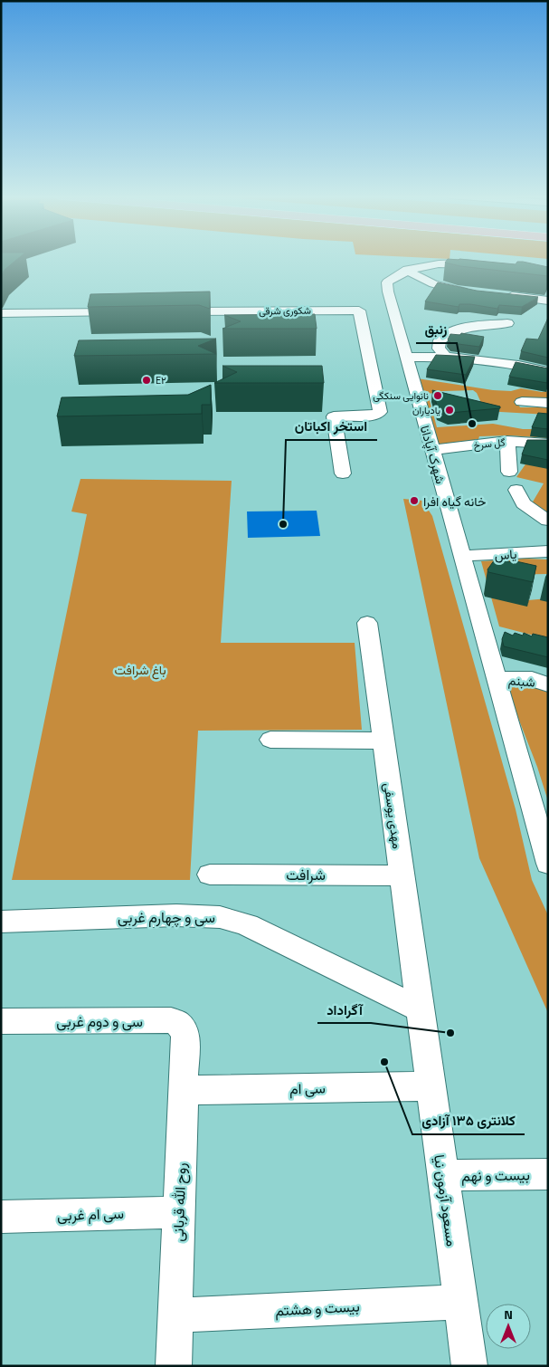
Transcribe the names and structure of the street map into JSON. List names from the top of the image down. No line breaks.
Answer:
{"streets":{"street":["شکوری شرقی","گل سرخ","شهرک آپادانا","یاس","شبنم","مهدی یوسفی","شرافت","سی و چهارم غربی","سی و دوم غربی","سی ام","بیست و نهم","مسعود آزمون نیا","روح الله قربانی","سی ام غربی","بیست و هشتم"]},"crossings":[["گل سرخ","شهرک آپادانا"],["شهرک آپادانا","یاس"],["شهرک آپادانا","شبنم"],["مهدی یوسفی","شرافت"],["مهدی یوسفی","سی و چهارم غربی"],["مهدی یوسفی","مسعود آزمون نیا"],["سی و چهارم غربی","مسعود آزمون نیا"],["سی و دوم غربی","روح الله قربانی"],["سی ام","مسعود آزمون نیا"],["سی ام","روح الله قربانی"],["بیست و نهم","مسعود آزمون نیا"],["مسعود آزمون نیا","بیست و هشتم"],["روح الله قربانی","سی ام غربی"],["روح الله قربانی","بیست و هشتم"]],"parks":["باغ شرافت"],"places":["E۲","نانوایی سنکگی","یادیاران","زنبق","خانه گیاه افرا","استخر اکباتان","آگراداد","کلانتری ۱۳۵ آزادی"],"north":"top"}
